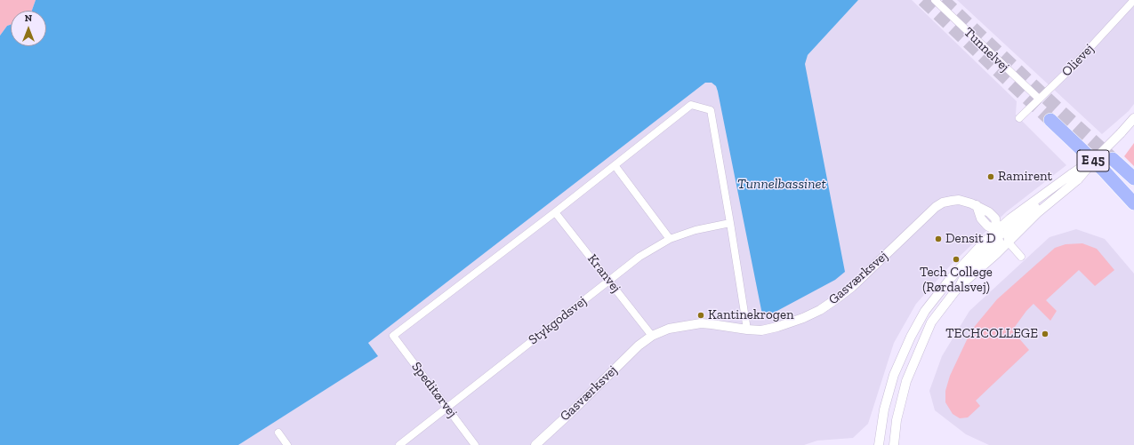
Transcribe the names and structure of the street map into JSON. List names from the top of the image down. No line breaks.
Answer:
{"streets":{"highway":["E 45"],"street":["Tunnelvej","Olievej","Kranvej","Gasværksvej","Stykgodsvej","Speditørvej"]},"crossings":[["Tunnelvej","Olievej"],["Kranvej","Gasværksvej"],["Kranvej","Stykgodsvej"],["Kranvej","Speditørvej"],["Stykgodsvej","Speditørvej"]],"water":["Tunnelbassinet"],"places":["Ramirent","Densit D","Tech College (Rørdalsvej)","Kantinekrogen","TECHCOLLEGE"],"north":"top"}
